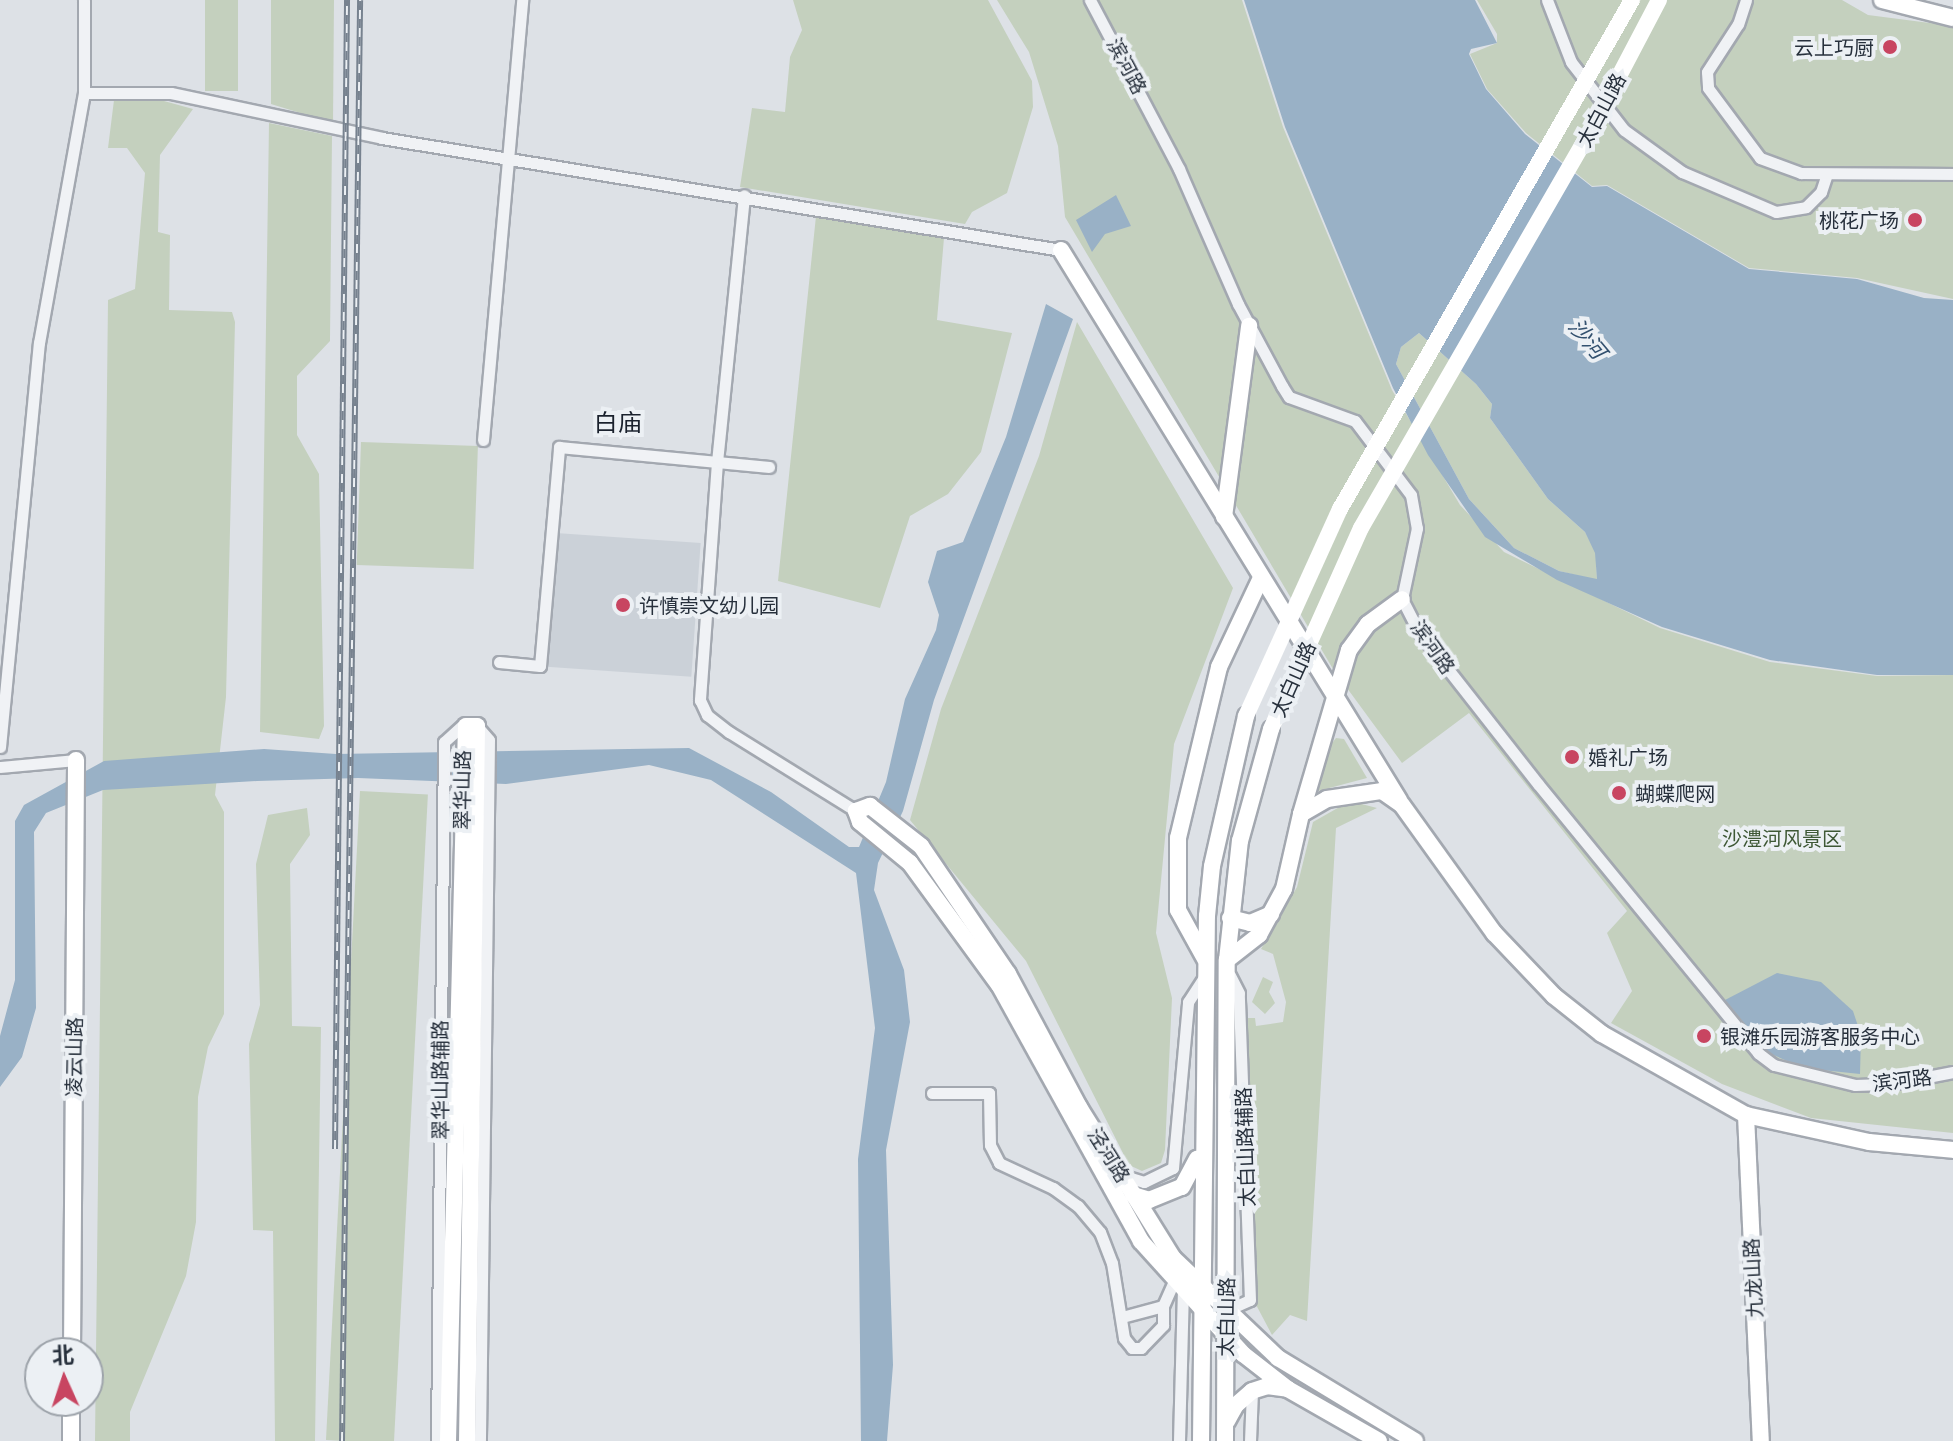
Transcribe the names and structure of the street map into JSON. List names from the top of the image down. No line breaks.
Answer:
{"streets":{"street":["滨河路","太白山路","翠华山路","凌云山路","翠华山路辅路","太白山路辅路","泾河路","九龙山路"]},"crossings":[["太白山路","太白山路辅路"],["太白山路","泾河路"],["翠华山路","翠华山路辅路"],["太白山路辅路","泾河路"]],"districts":["白庙"],"water":["沙河"],"parks":["沙澧河风景区"],"places":["云上巧厨","桃花广场","许慎崇文幼儿园","婚礼广场","蝴蝶爬网","银滩乐园游客服务中心"],"north":"top"}
